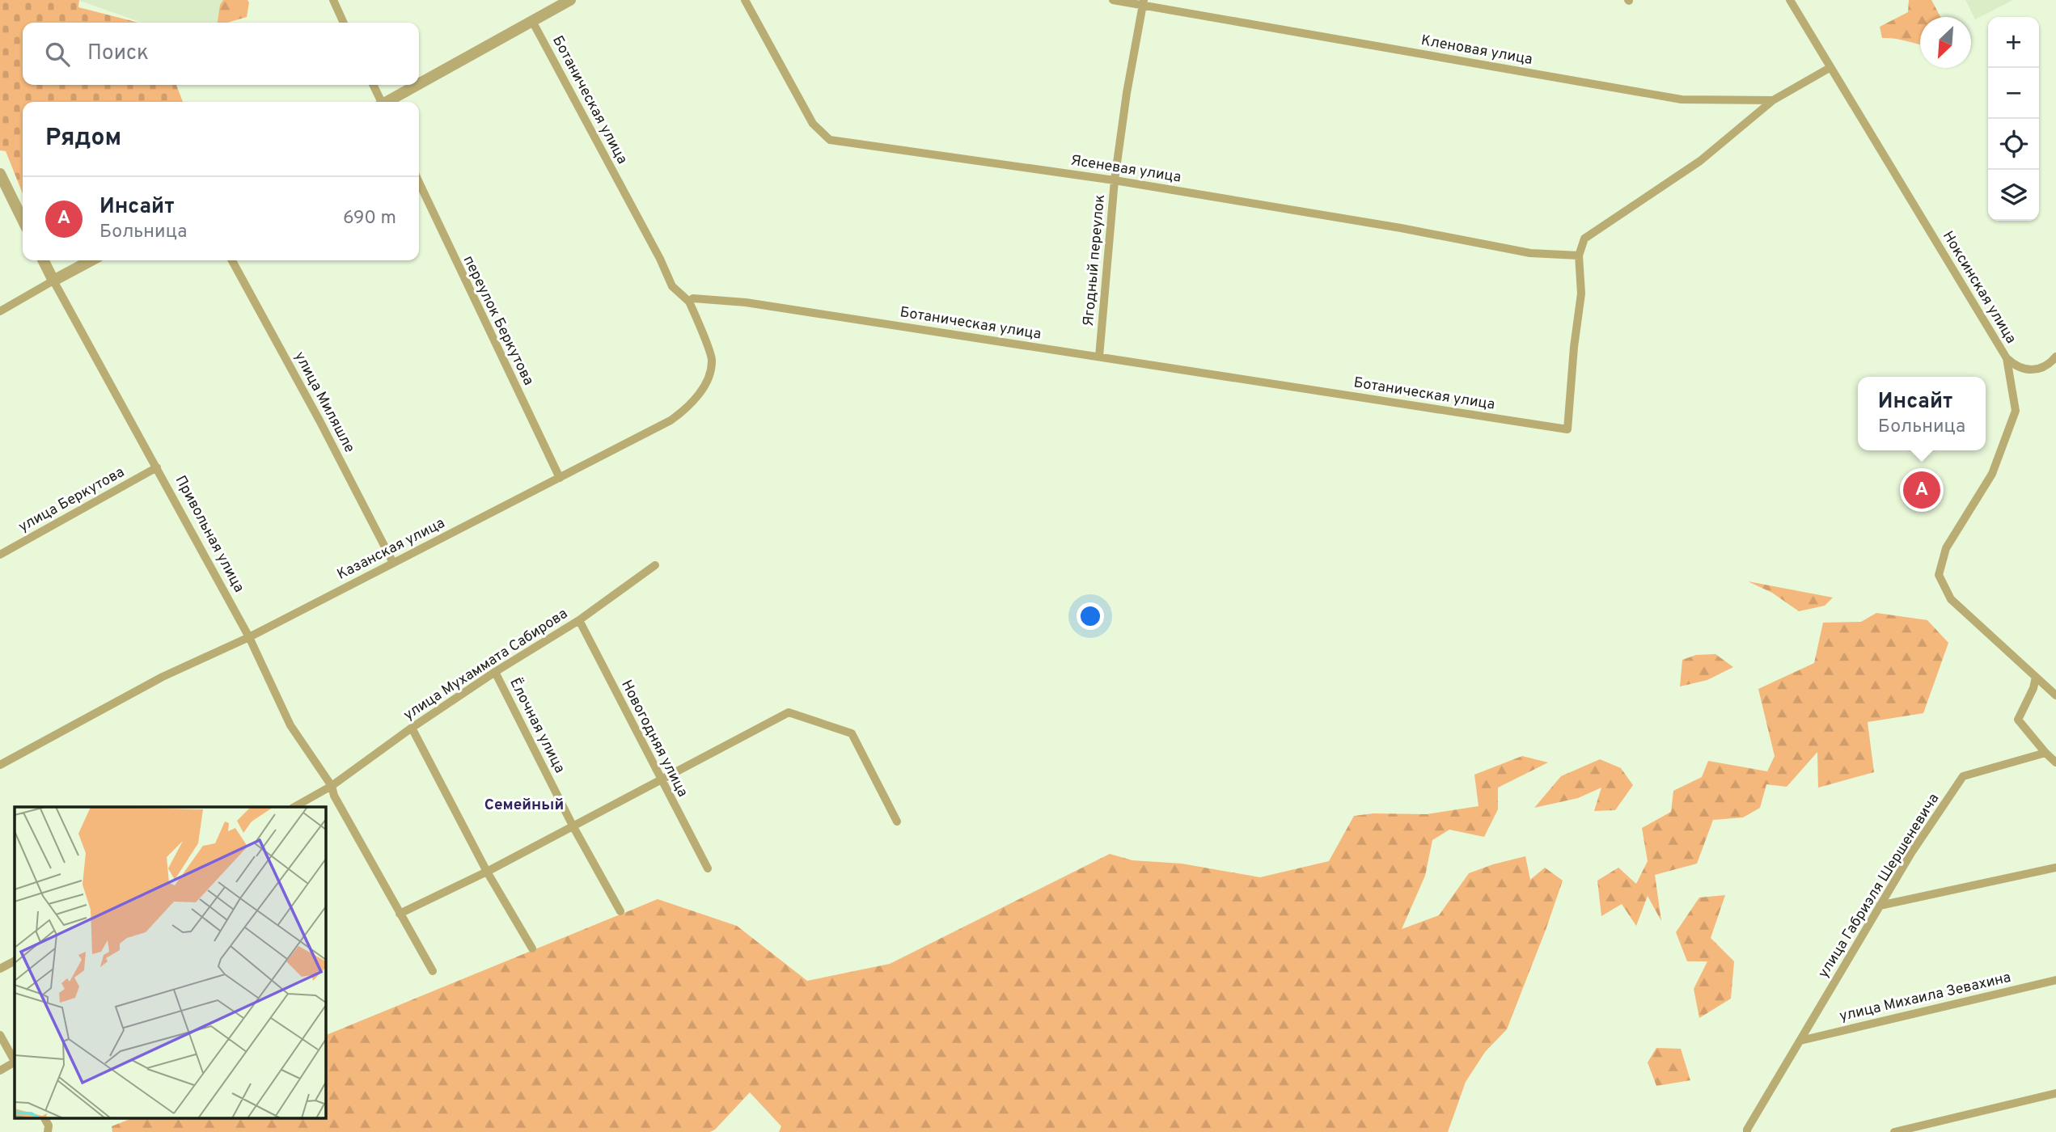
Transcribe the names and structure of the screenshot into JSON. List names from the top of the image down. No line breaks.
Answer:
{"streets":{"street":["Кленовая улица","Ботаническая улица","Ясеневая улица","Ягодный переулок","Ноксинская улица","переулок Беркутова","улица Миляшле","улица Беркутова","Привольная улица","Казанская улица","улица Мухаммата Сабирова","Ёлочная улица","Новогодняя улица","улица Габриэля Шершеневича","улица Михаила Зевахина"]},"crossings":[["Кленовая улица","Ягодный переулок"],["Ботаническая улица","Ясеневая улица"],["Ботаническая улица","Ягодный переулок"],["Ботаническая улица","Казанская улица"],["Ясеневая улица","Ягодный переулок"],["переулок Беркутова","Казанская улица"],["улица Миляшле","Казанская улица"],["улица Беркутова","Привольная улица"],["Привольная улица","Казанская улица"],["Привольная улица","улица Мухаммата Сабирова"],["улица Мухаммата Сабирова","Ёлочная улица"],["улица Мухаммата Сабирова","Новогодняя улица"],["улица Габриэля Шершеневича","улица Михаила Зевахина"]],"districts":["Семейный"],"north":"bottom left","page":{"map_buttons":["+","−"],"search":"Поиск","heading":"Рядом","list":[{"mark":"A","name":"Инсайт","note":"Больница","value":"690 m"}],"popup":["Инсайт","Больница"],"pins":"A"}}
